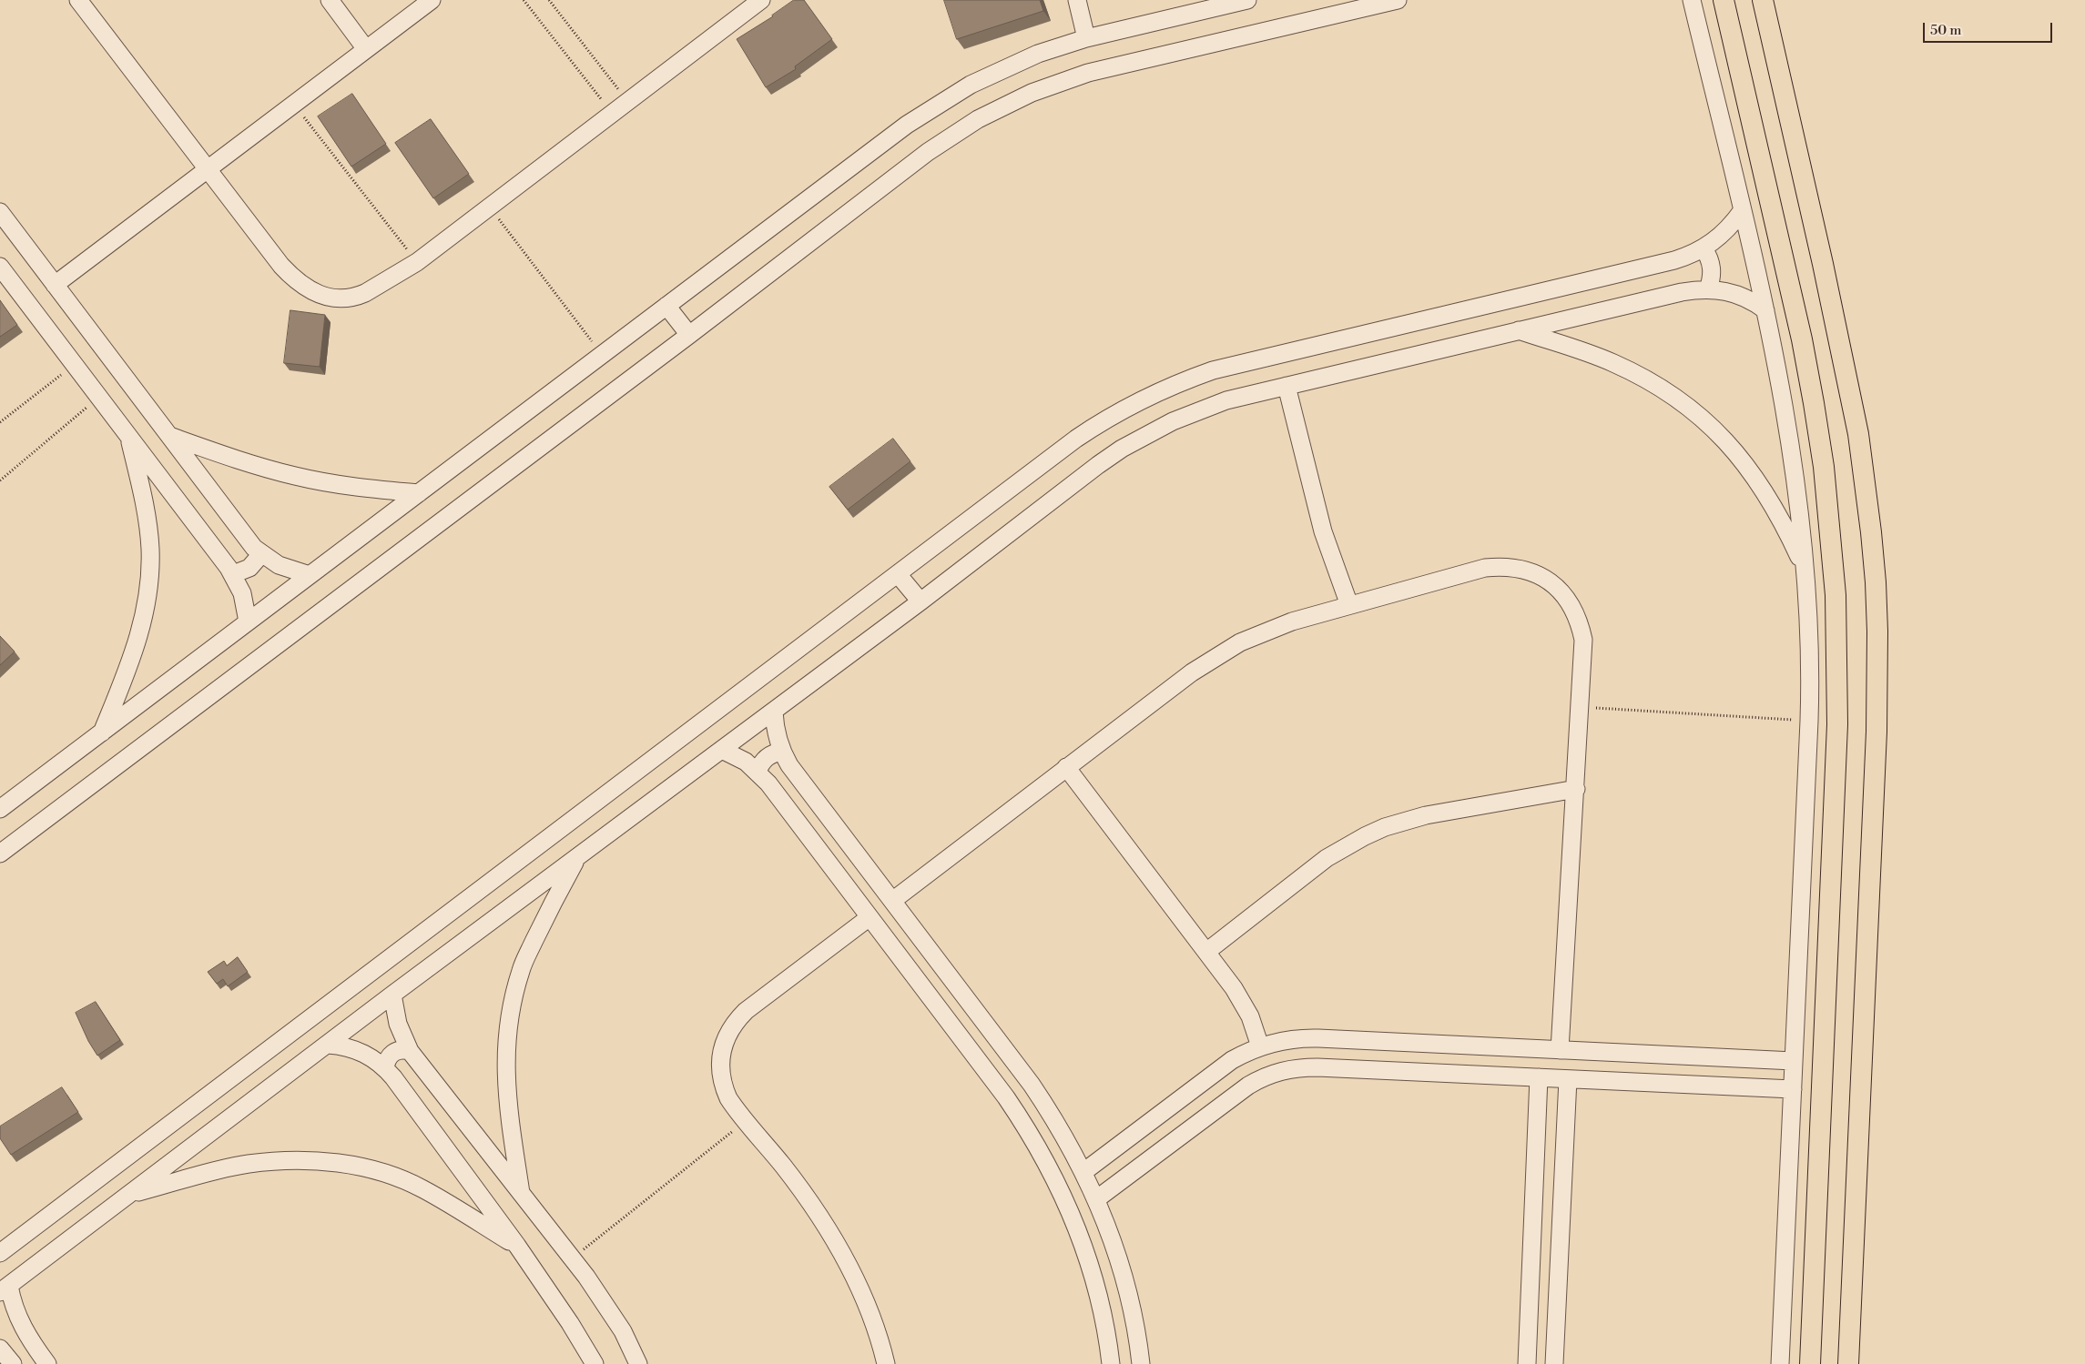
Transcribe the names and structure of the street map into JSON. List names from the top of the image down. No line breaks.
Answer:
{"scale_bar":"50 m"}
